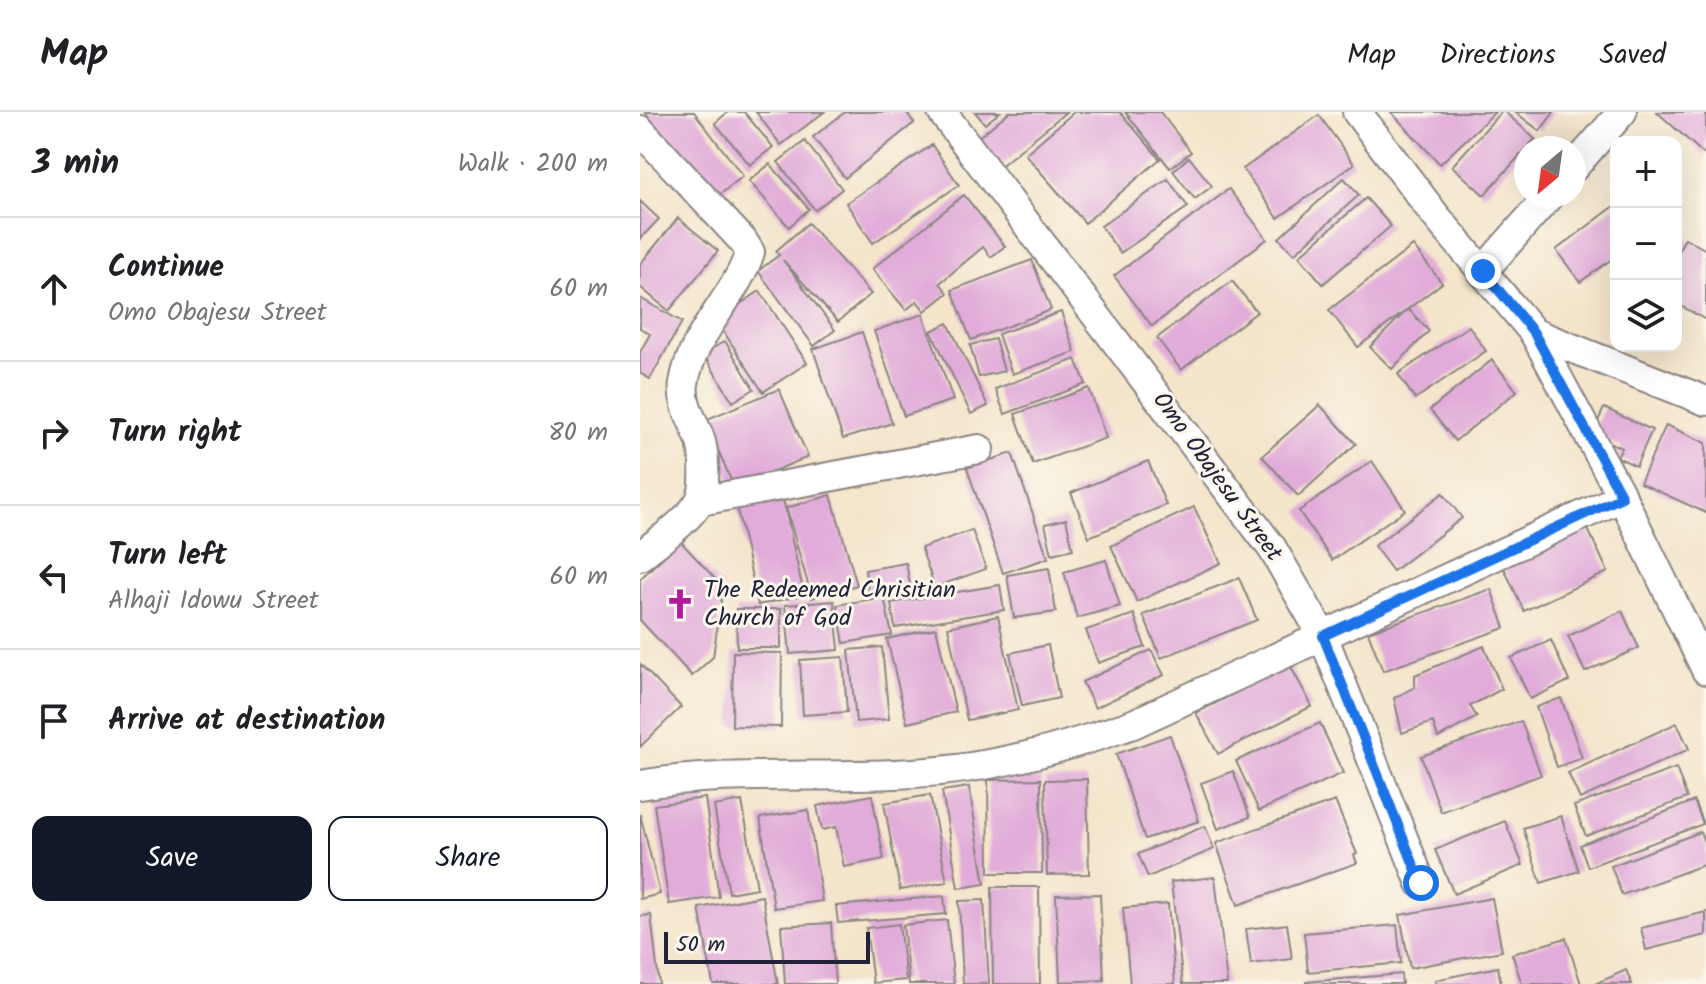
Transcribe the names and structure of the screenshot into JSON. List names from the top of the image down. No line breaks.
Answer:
{"streets":{"street":["Omo Obajesu Street"]},"places":{"church":["The Redeemed Chrisitian Church of God"]},"scale_bar":"50 m","north":"bottom left","page":{"header":"Map","nav":["Map","Directions","Saved"],"heading":["3 min","Walk · 200 m"],"map_buttons":["+","−"],"list":[["Continue","Omo Obajesu Street","60 m"],["Turn right","80 m"],["Turn left","Alhaji Idowu Street","60 m"],"Arrive at destination"],"buttons":["Save","Share"],"scale":"50 m"}}
